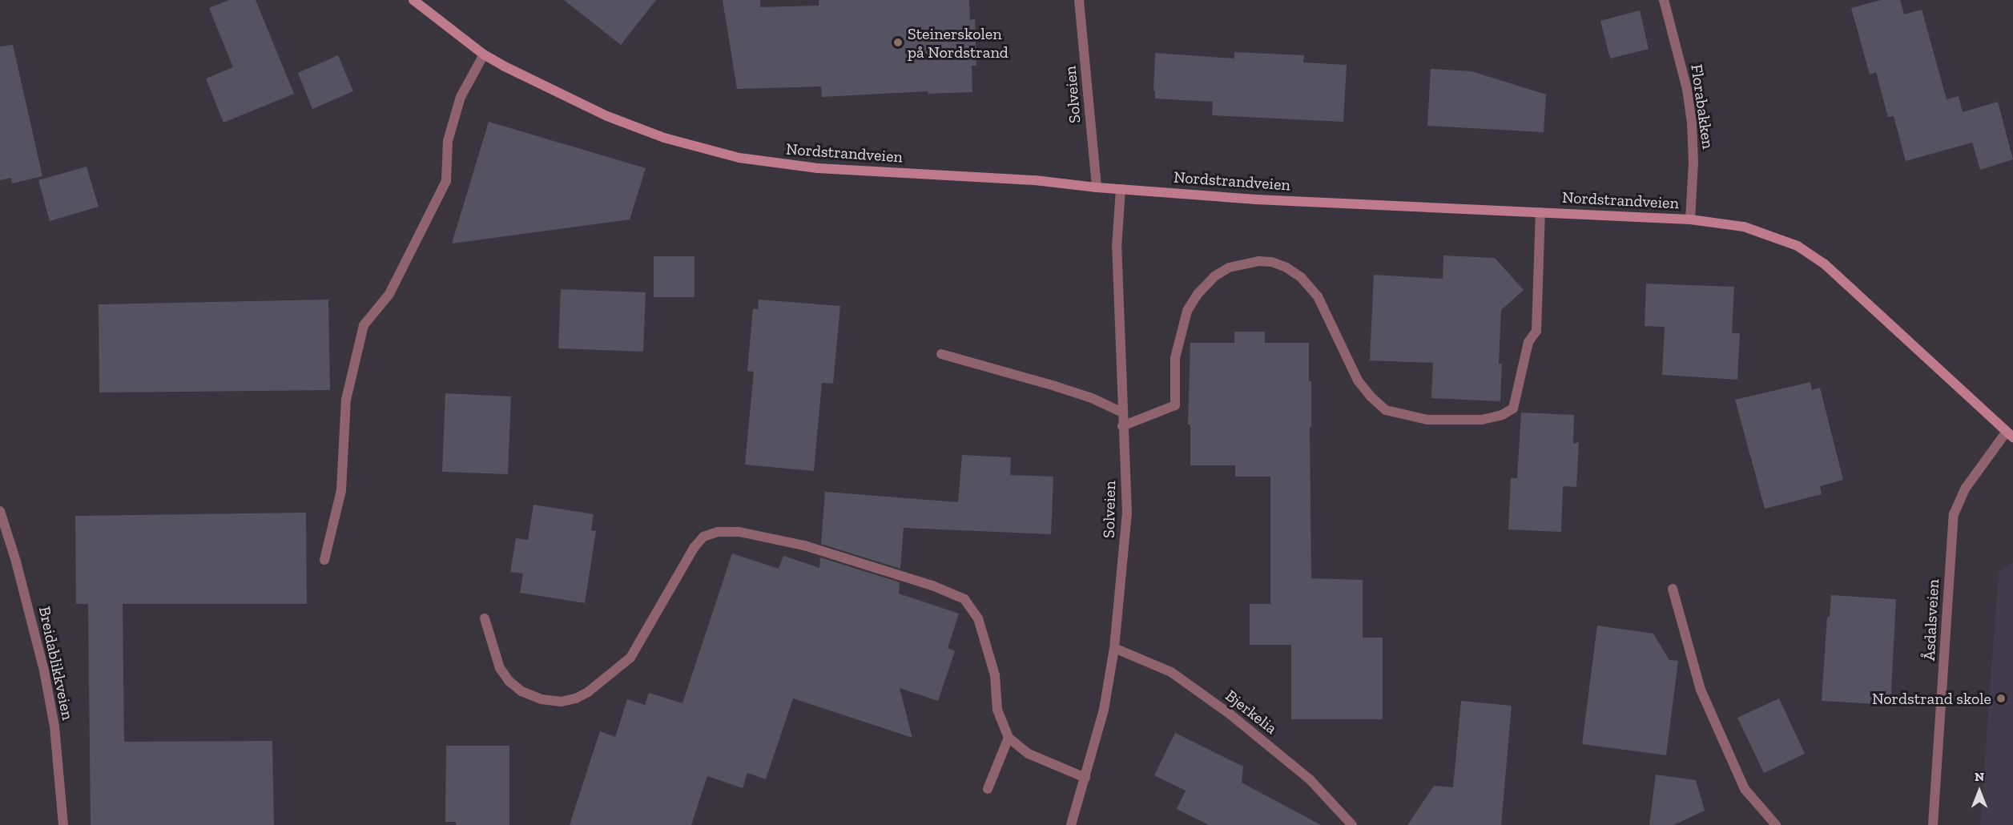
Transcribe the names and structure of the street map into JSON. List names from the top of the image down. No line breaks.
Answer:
{"streets":{"main road":["Nordstrandveien"],"street":["Solveien","Florabakken","Åsdalsveien","Breidablikkveien","Bjerkelia"]},"crossings":[["Solveien","Nordstrandveien"],["Solveien","Bjerkelia"],["Florabakken","Nordstrandveien"],["Nordstrandveien","Åsdalsveien"]],"places":["Steinerskolen på Nordstrand","Nordstrand skole"],"north":"top"}
